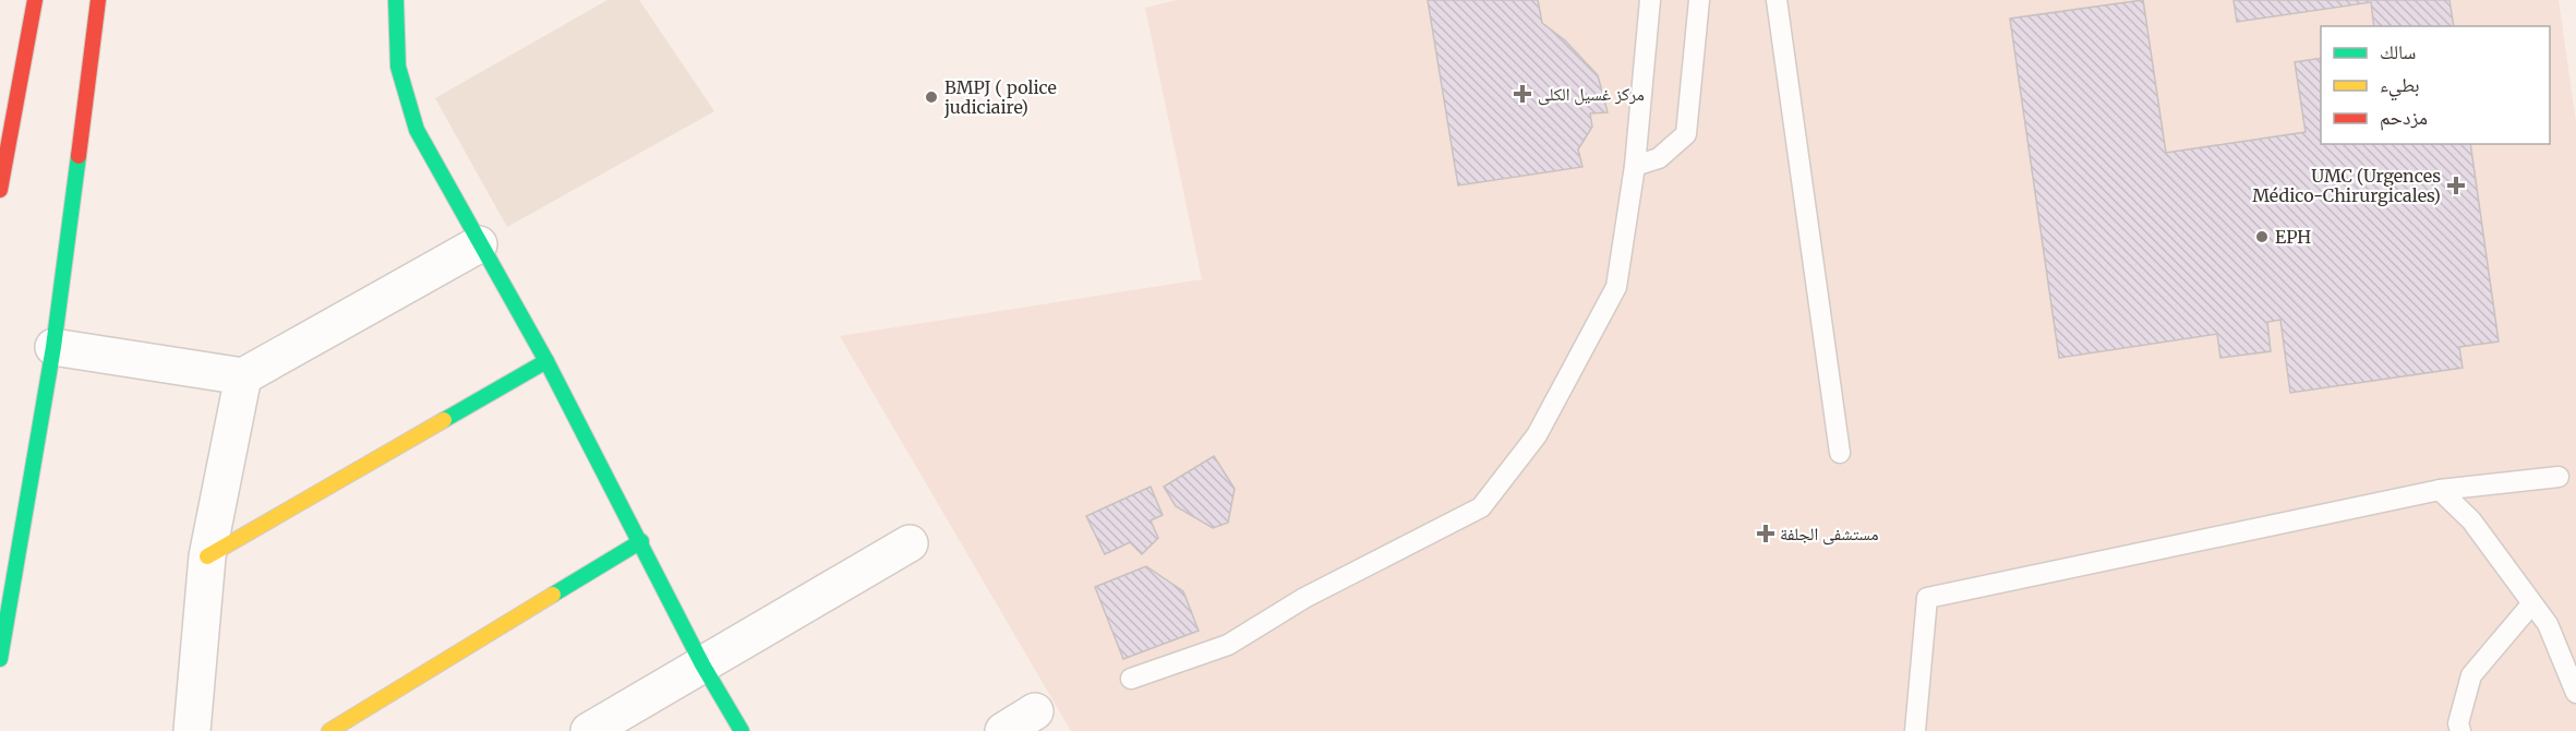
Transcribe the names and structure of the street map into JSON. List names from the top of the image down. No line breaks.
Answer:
{"places":{"health":["مركز غسيل الكلى","UMC (Urgences Médico-Chirurgicales)","مستشفى الجلفة"],"other":["BMPJ ( police judiciaire)","EPH"]},"legend":["سالك","بطيء","مزدحم"]}
